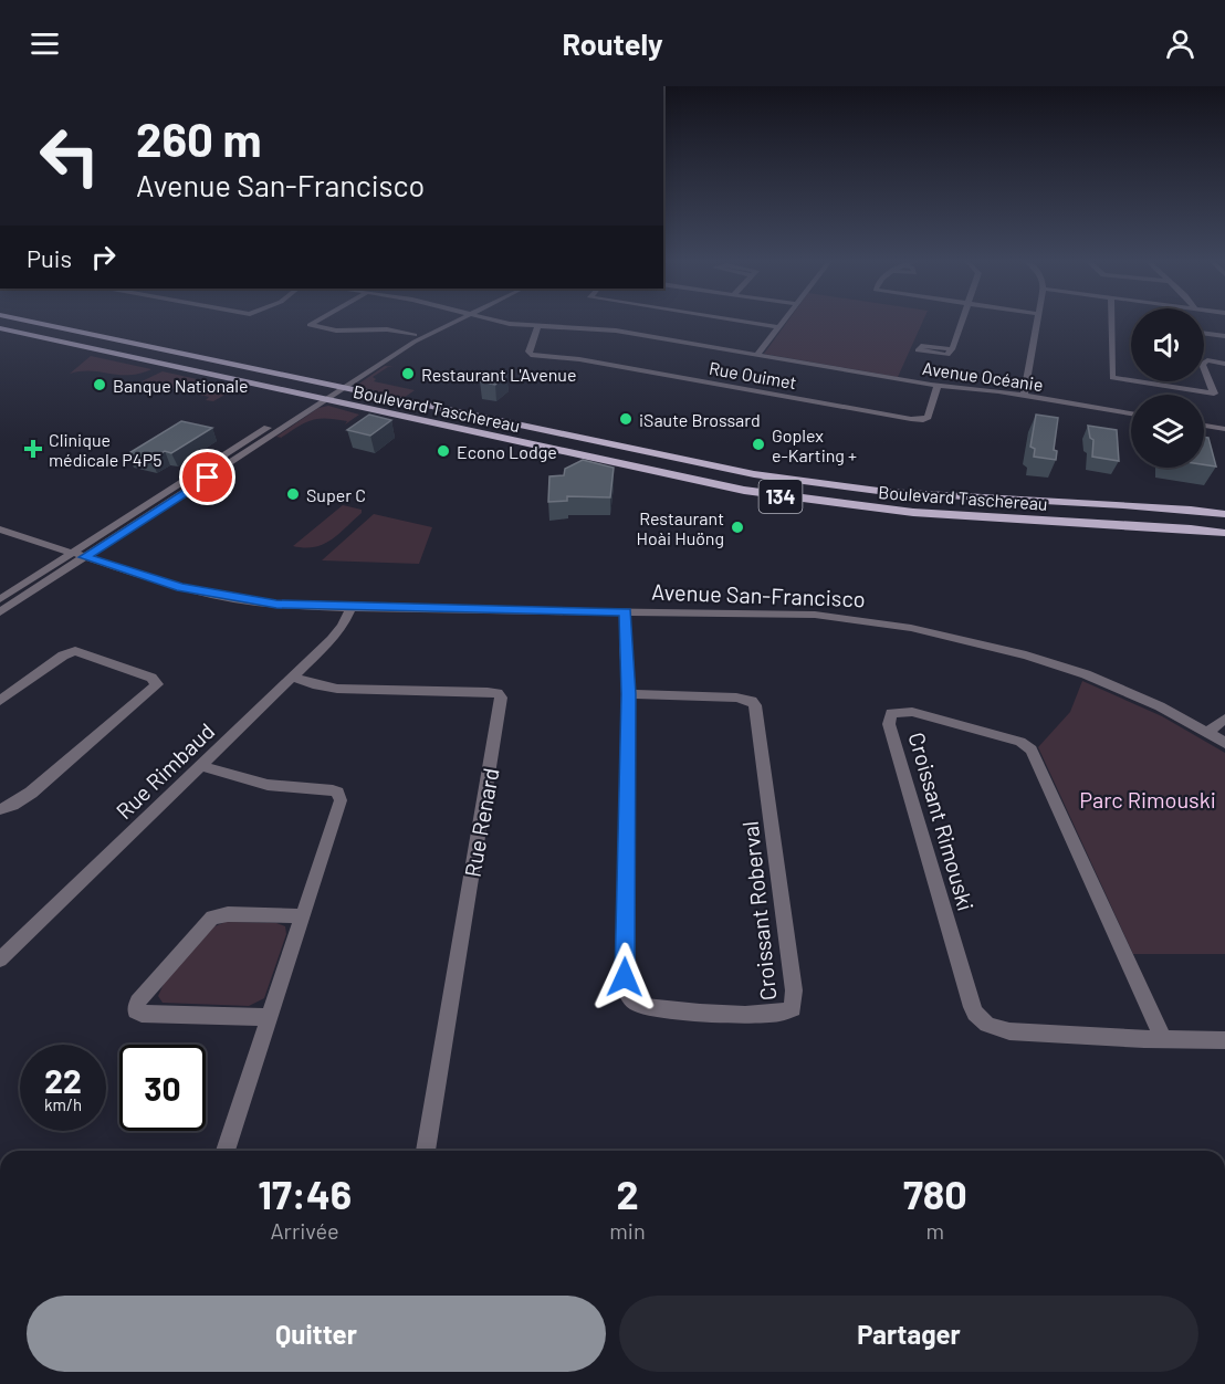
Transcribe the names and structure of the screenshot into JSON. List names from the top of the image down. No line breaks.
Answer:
{"streets":{"main road":["Boulevard Taschereau","134"],"street":["Rue Ouimet","Avenue Océanie","Avenue San-Francisco","Rue Rimbaud","Croissant Rimouski","Rue Renard","Croissant Roberval"]},"crossings":[["Rue Ouimet","Avenue Océanie"],["Avenue San-Francisco","Rue Rimbaud"],["Avenue San-Francisco","Croissant Roberval"],["Rue Rimbaud","Rue Renard"]],"parks":["Parc Rimouski"],"places":{"other":["Restaurant L'Avenue","Banque Nationale","iSaute Brossard","Goplex e-Karting +","Econo Lodge","Super C","Restaurant Hoài Huöng"],"health":["Clinique médicale P4P5"]},"page":{"header":"Routely","turn":["260 m","Avenue San-Francisco"],"then":"Puis","speed":"22 km/h","limit":"30","eta":["17:46","Arrivée","2","min","780","m"],"buttons":["Quitter","Partager"]}}
